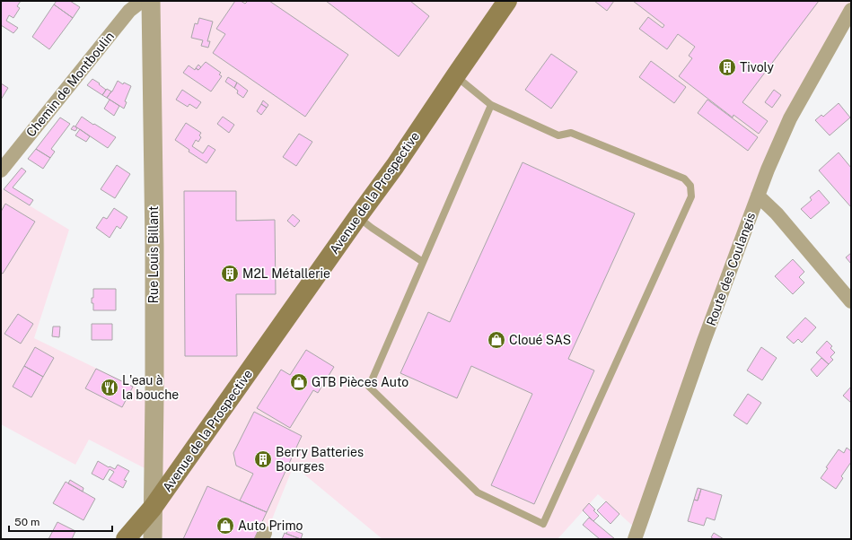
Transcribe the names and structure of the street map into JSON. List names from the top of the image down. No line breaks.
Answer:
{"streets":{"main road":["Avenue de la Prospective"],"street":["Chemin de Montboulin","Rue Louis Billant","Route des Coulangis"]},"crossings":[["Avenue de la Prospective","Rue Louis Billant"]],"places":{"building":["Tivoly","M2L Métallerie","Berry Batteries Bourges"],"shop":["Cloué SAS","GTB Pièces Auto","Auto Primo"],"restaurant":["L'eau à la bouche"]},"scale_bar":"50 m"}
